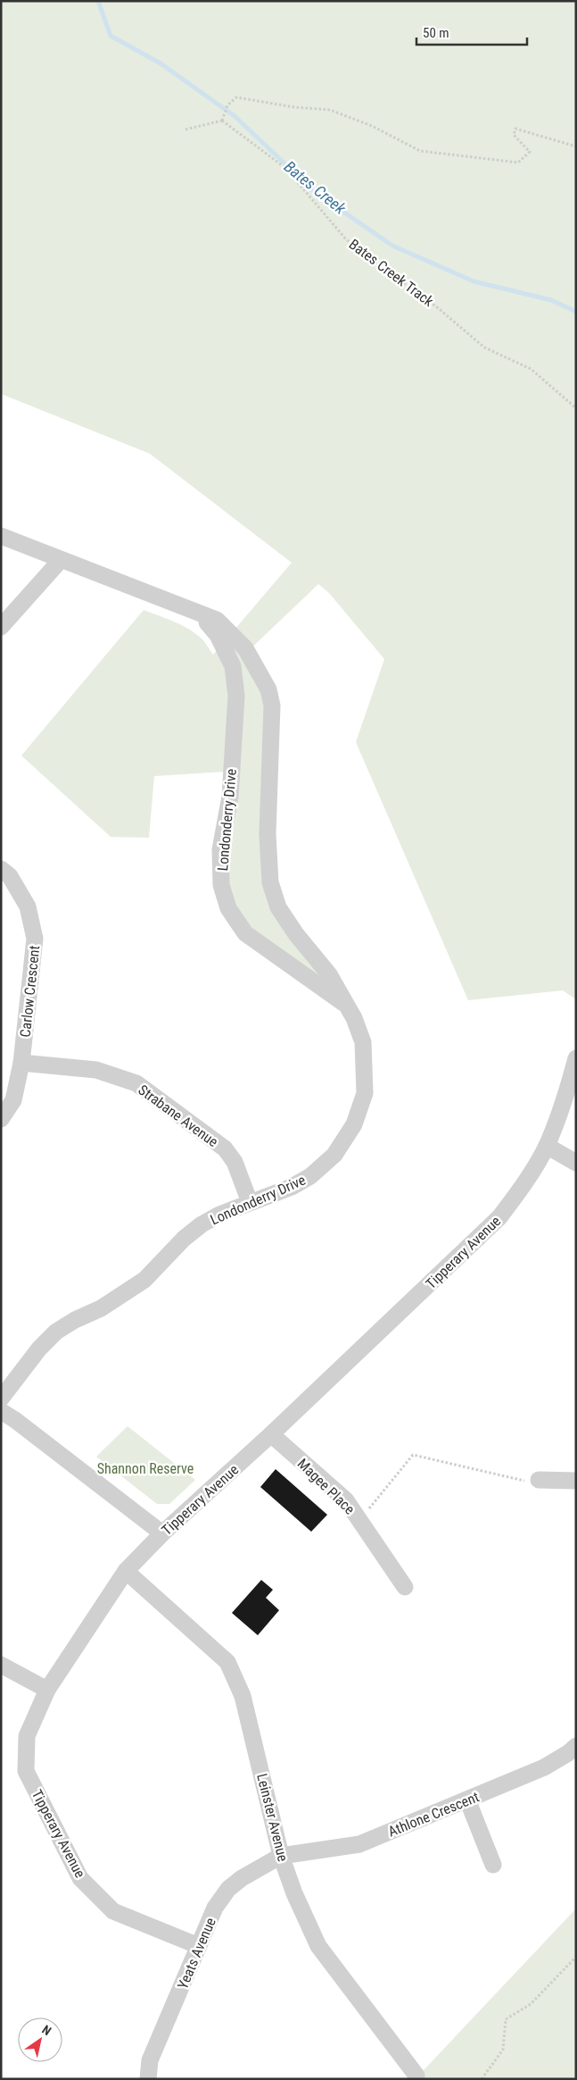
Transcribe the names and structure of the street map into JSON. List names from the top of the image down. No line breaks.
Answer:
{"streets":{"street":["Londonderry Drive","Carlow Crescent","Strabane Avenue","Tipperary Avenue","Magee Place","Athlone Crescent","Leinster Avenue","Yeats Avenue"],"path":["Bates Creek Track"]},"crossings":[["Londonderry Drive","Strabane Avenue"],["Carlow Crescent","Strabane Avenue"],["Tipperary Avenue","Magee Place"],["Tipperary Avenue","Leinster Avenue"],["Tipperary Avenue","Yeats Avenue"],["Athlone Crescent","Leinster Avenue"],["Athlone Crescent","Yeats Avenue"],["Leinster Avenue","Yeats Avenue"]],"water":["Bates Creek"],"parks":["Shannon Reserve"],"scale_bar":"50 m","north":"top right"}
